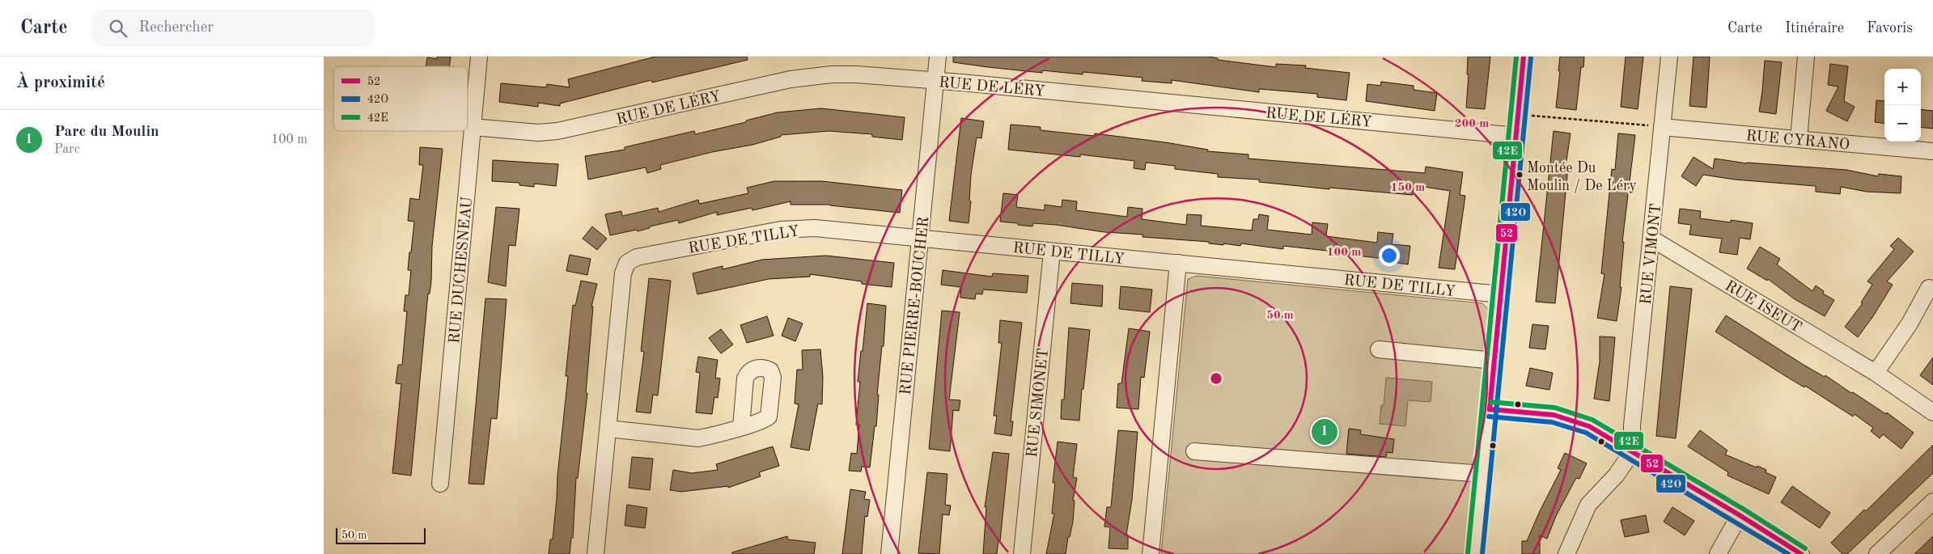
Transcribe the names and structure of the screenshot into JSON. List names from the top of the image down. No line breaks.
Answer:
{"streets":{"street":["RUE DE LÉRY","RUE CYRANO","RUE DE TILLY","RUE VIMONT","RUE DUCHESNEAU","RUE PIERRE-BOUCHER","RUE ISEUT","RUE SIMONET"]},"crossings":[["RUE DE LÉRY","RUE DUCHESNEAU"],["RUE DE LÉRY","RUE PIERRE-BOUCHER"],["RUE CYRANO","RUE VIMONT"],["RUE DE TILLY","RUE PIERRE-BOUCHER"],["RUE DE TILLY","RUE SIMONET"],["RUE VIMONT","RUE ISEUT"]],"places":["Montée Du Moulin / De Léry"],"lines":["transit line 52","transit line 42E","transit line 42O"],"legend":["52","42O","42E"],"scale_bar":"50 m","page":{"header":"Carte","search":"Rechercher","nav":["Carte","Itinéraire","Favoris"],"heading":"À proximité","map_buttons":["+","−"],"list":[{"mark":"1","name":"Parc du Moulin","note":"Parc","value":"100 m"}],"pins":"1","scale":"50 m"},"rings":["200 m","150 m","100 m","50 m"]}
